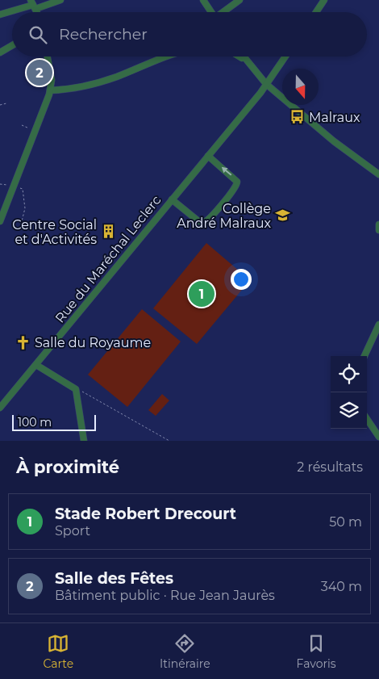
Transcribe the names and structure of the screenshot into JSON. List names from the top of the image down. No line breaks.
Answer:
{"streets":{"street":["Rue du Maréchal Leclerc"]},"places":{"bus stop":["Malraux"],"school or university":["Collège André Malraux"],"building":["Centre Social et d'Activités"],"church":["Salle du Royaume"]},"scale_bar":"100 m","north":"bottom","page":{"search":"Rechercher","pins":["2","1"],"scale":"100 m","heading":["À proximité","2 résultats"],"list":[{"mark":"1","name":"Stade Robert Drecourt","note":"Sport","value":"50 m"},{"mark":"2","name":"Salle des Fêtes","note":"Bâtiment public · Rue Jean Jaurès","value":"340 m"}],"nav":["Carte","Itinéraire","Favoris"]}}
